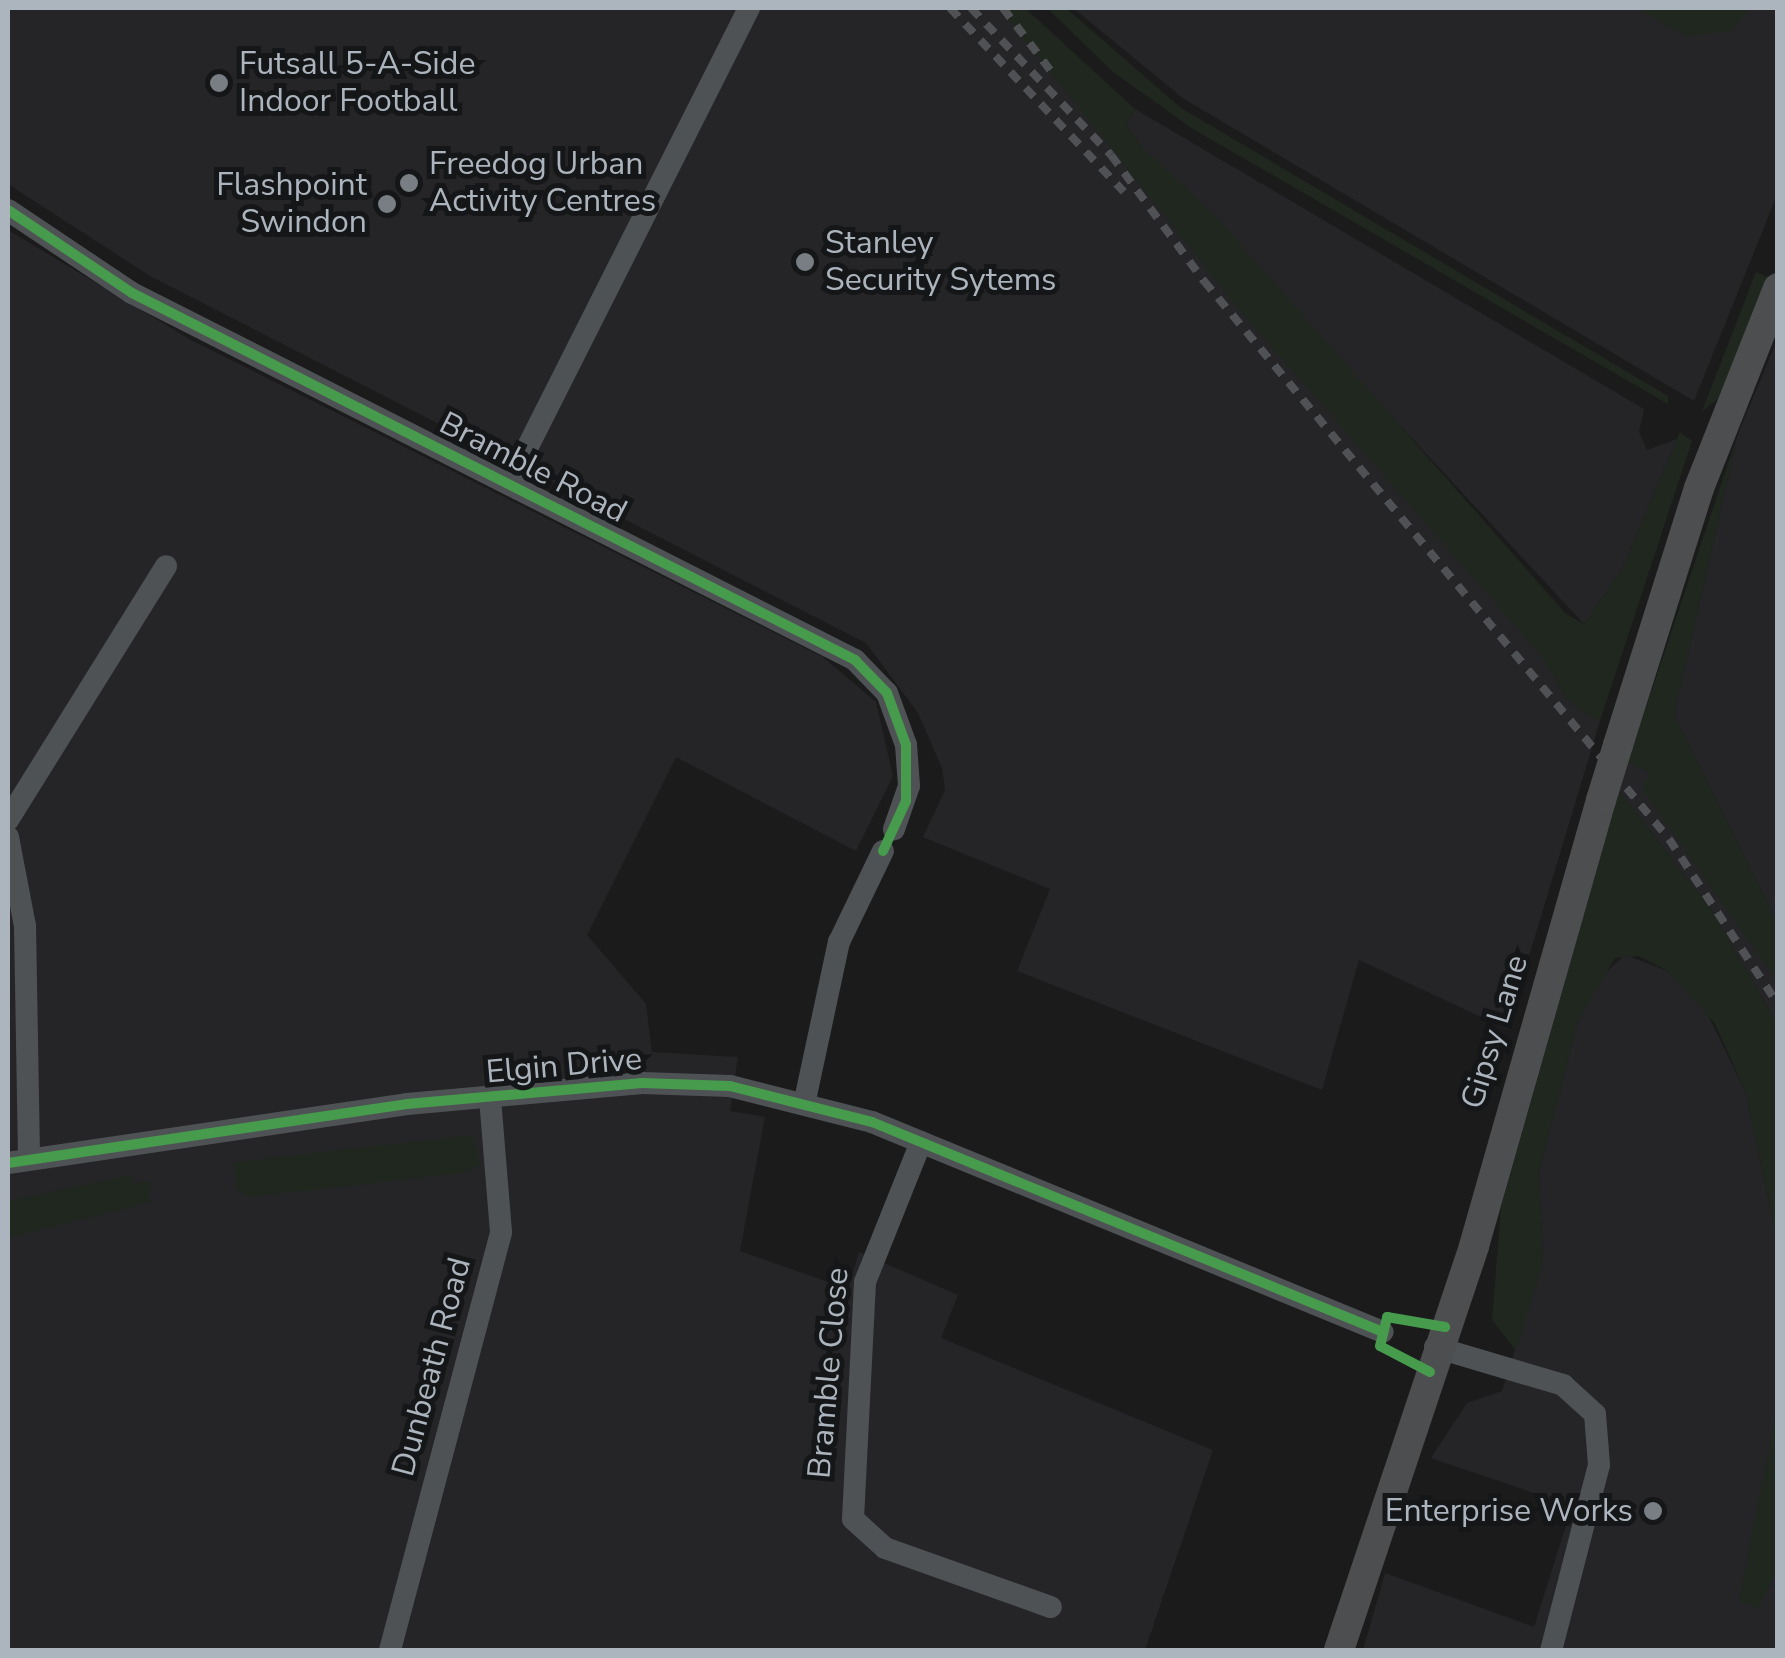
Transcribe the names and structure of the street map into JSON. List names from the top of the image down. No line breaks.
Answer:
{"streets":{"main road":["Gipsy Lane"],"street":["Bramble Road","Elgin Drive","Dunbeath Road","Bramble Close"]},"crossings":[["Elgin Drive","Dunbeath Road"],["Elgin Drive","Bramble Close"]],"places":["Futsall 5-A-Side Indoor Football","Freedog Urban Activity Centres","Flashpoint Swindon","Stanley Security Sytems","Enterprise Works"]}
